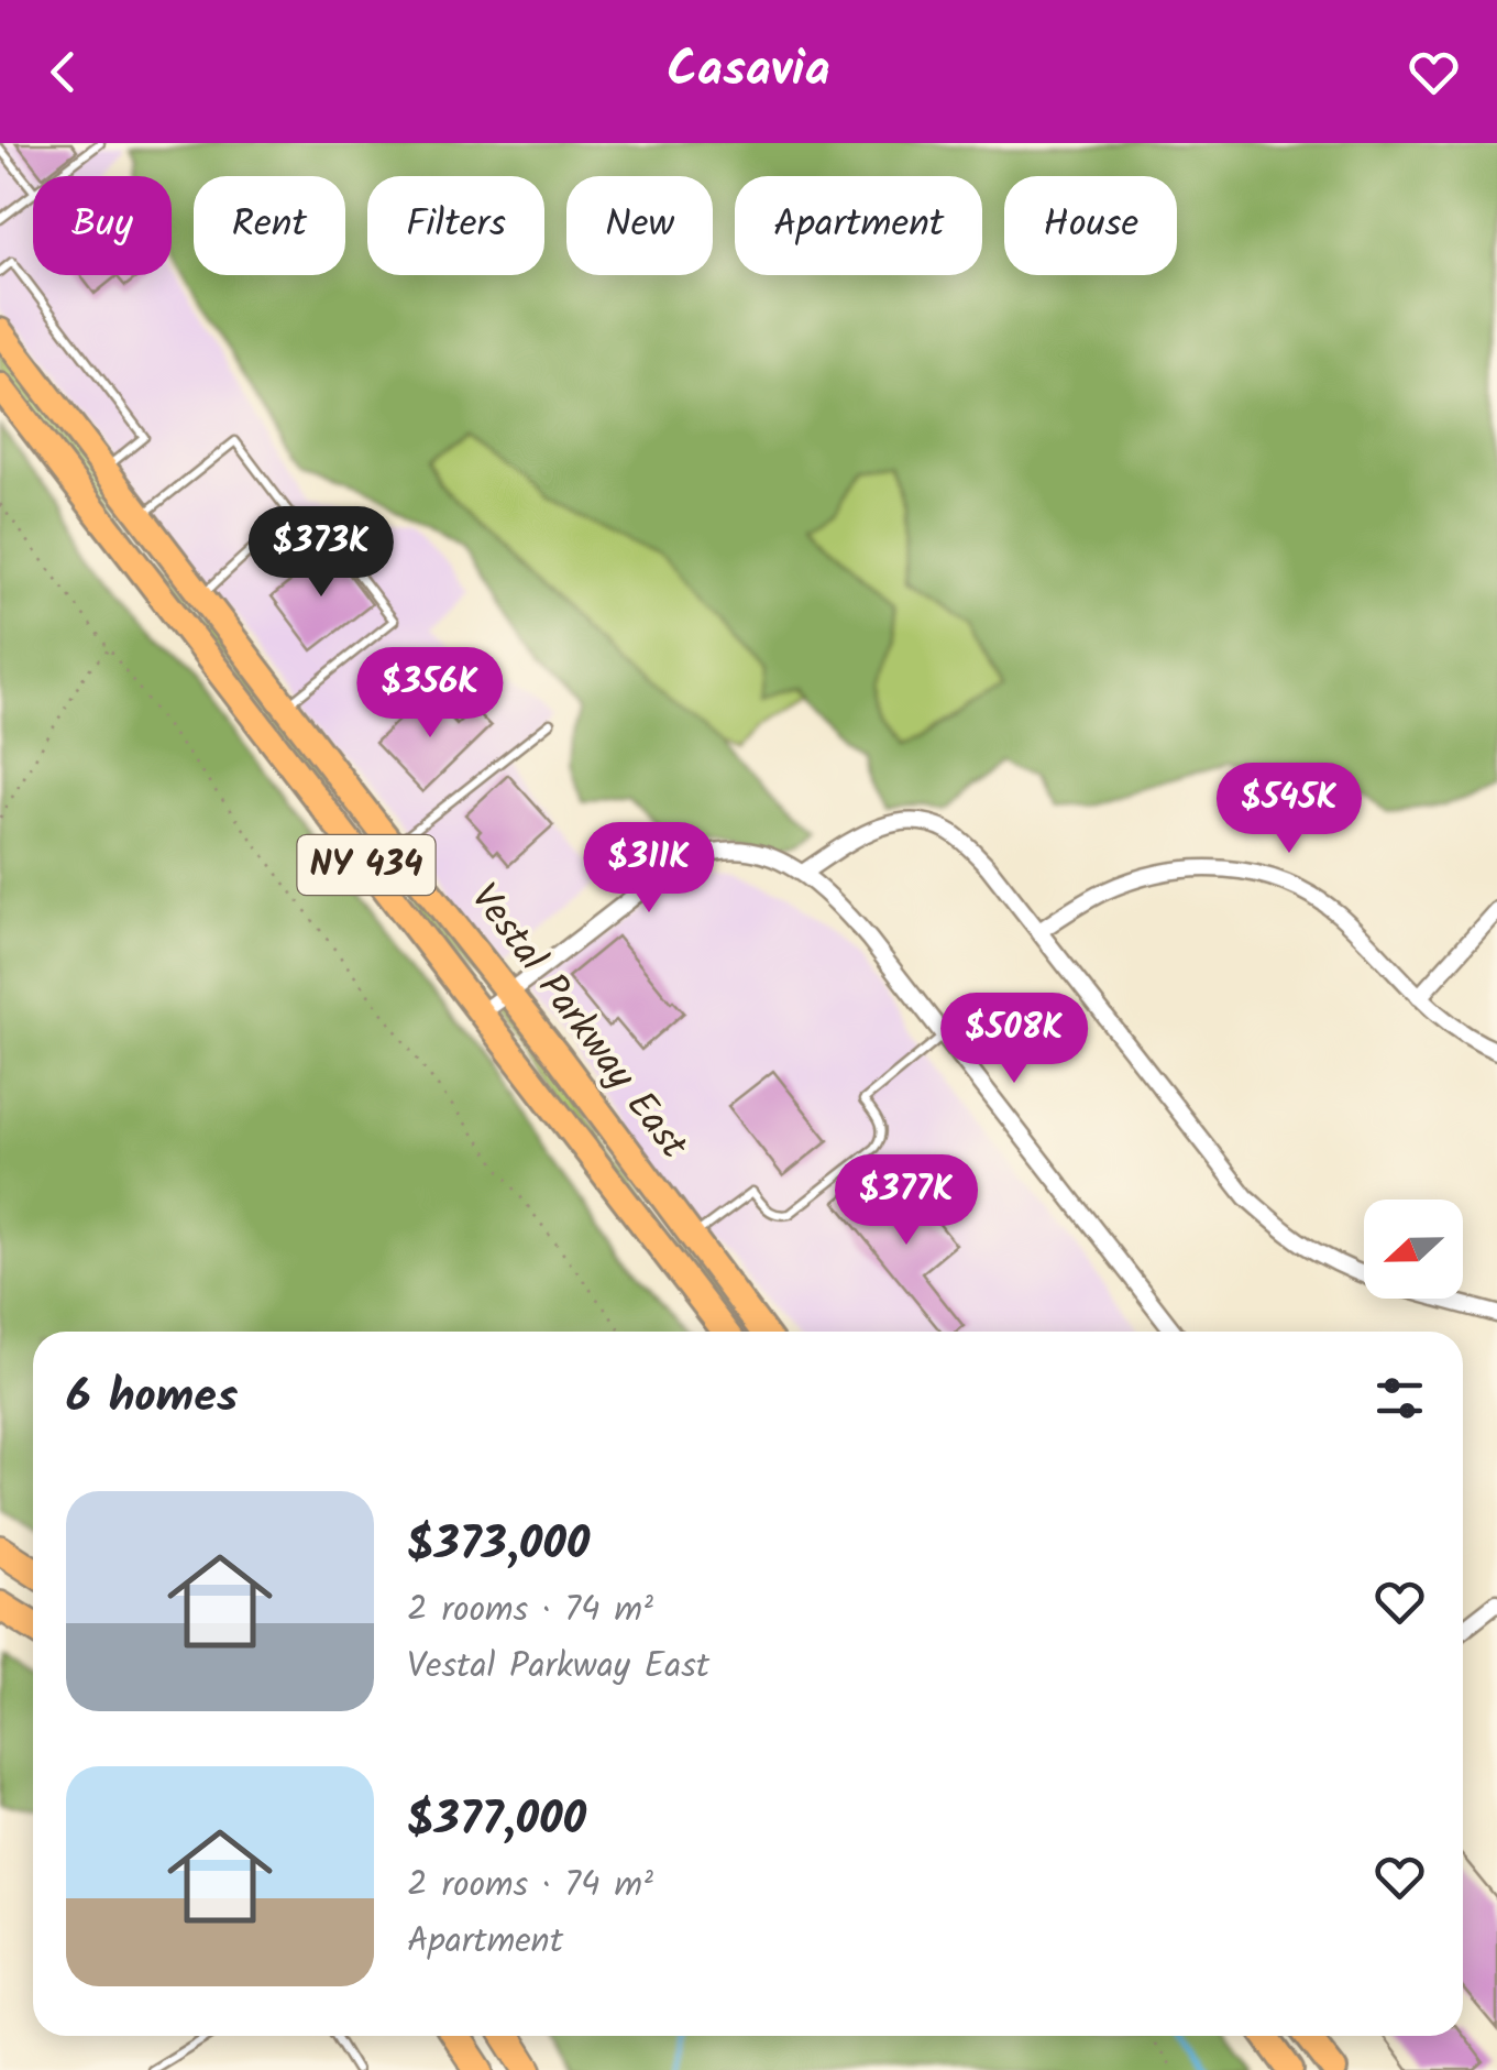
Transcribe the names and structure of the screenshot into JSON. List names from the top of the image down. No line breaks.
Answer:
{"streets":{"main road":["NY 434","Vestal Parkway East"]},"north":"left","page":{"header":"Casavia","chip":["Buy","Rent","Filters","New","Apartment","House"],"price":["$373K","$356K","$545K","$311K","$508K","$377K"],"heading":"6 homes","list":[{"name":"$373,000","note":"2 rooms · 74 m² · Vestal Parkway East"},{"name":"$377,000","note":"2 rooms · 74 m² · Apartment"}]}}
